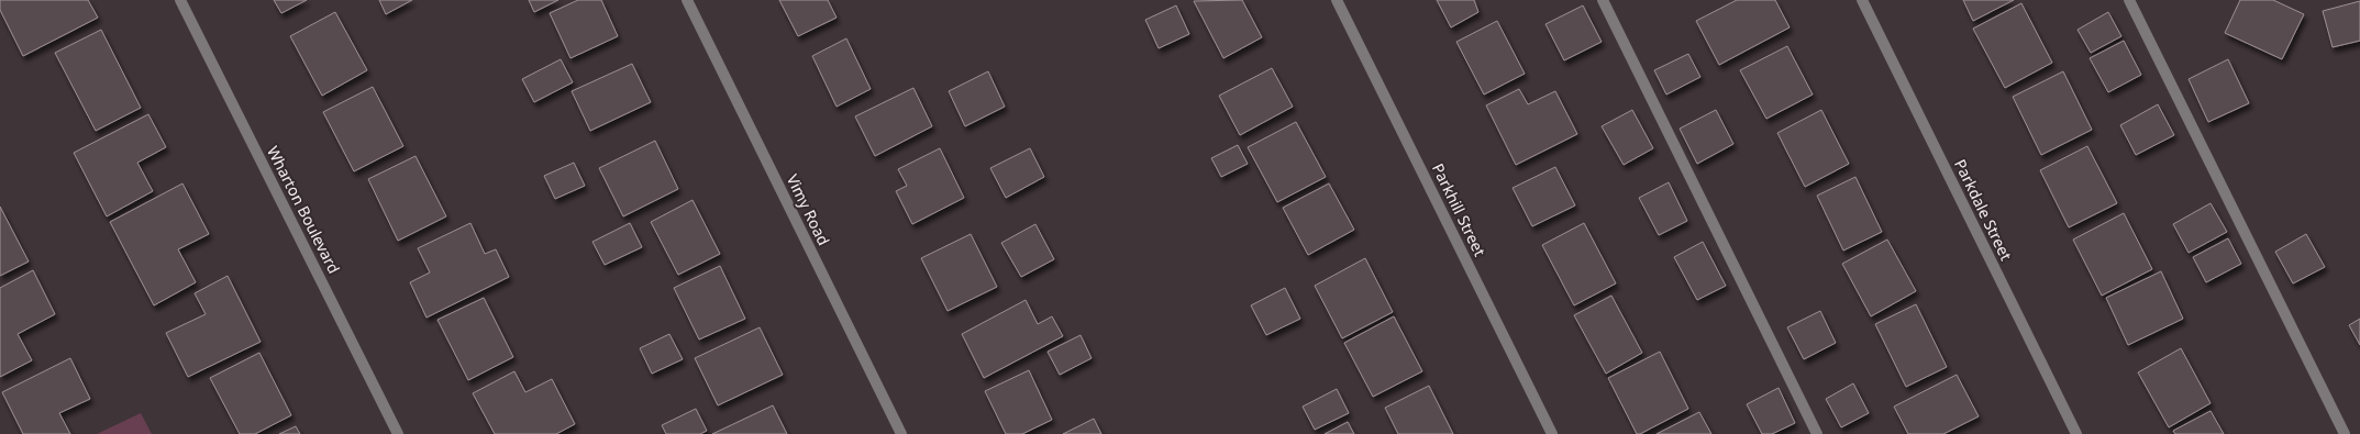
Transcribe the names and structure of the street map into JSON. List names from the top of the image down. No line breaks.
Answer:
{"streets":{"street":["Wharton Boulevard","Vimy Road","Parkhill Street","Parkdale Street"]}}
